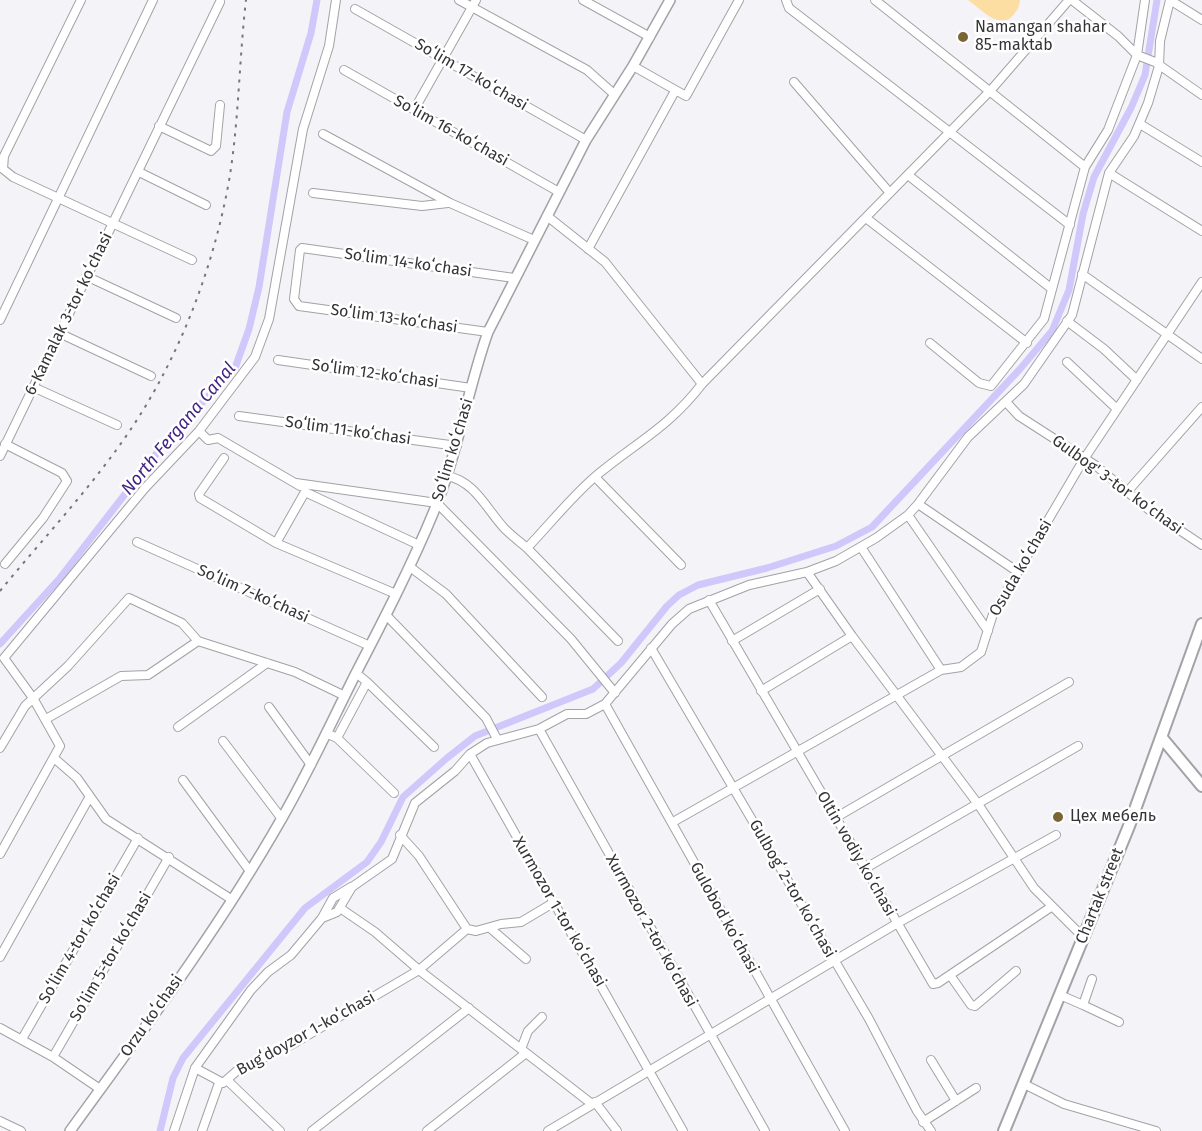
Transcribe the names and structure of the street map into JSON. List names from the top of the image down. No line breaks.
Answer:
{"streets":{"main road":["Chartak street"],"street":["Soʻlim 17-koʻchasi","Soʻlim 16-koʻchasi","Soʻlim 14-koʻchasi","6-Kamalak 3-tor koʻchasi","Soʻlim 13-koʻchasi","Soʻlim 12-koʻchasi","Soʻlim 11-koʻchasi","Soʻlim koʻchasi","Gulbog' 3-tor koʻchasi","Osuda koʻchasi","Soʻlim 7-koʻchasi","Oltin vodiy koʻchasi","Gulbogʻ 2-tor koʻchasi","Xurmozor 1-tor koʻchasi","Gulobod koʻchasi","Xurmozor 2-tor koʻchasi","Soʻlim 4-tor koʻchasi","Soʻlim 5-tor koʻchasi","Orzu koʻchasi","Bugʻdoyzor 1-koʻchasi"]},"crossings":[["Soʻlim 17-koʻchasi","Soʻlim koʻchasi"],["Soʻlim 16-koʻchasi","Soʻlim koʻchasi"],["Soʻlim 14-koʻchasi","Soʻlim 13-koʻchasi"],["Soʻlim 14-koʻchasi","Soʻlim koʻchasi"],["Soʻlim 13-koʻchasi","Soʻlim koʻchasi"],["Soʻlim 12-koʻchasi","Soʻlim koʻchasi"],["Soʻlim 11-koʻchasi","Soʻlim koʻchasi"],["Soʻlim koʻchasi","Soʻlim 7-koʻchasi"],["Soʻlim koʻchasi","Orzu koʻchasi"],["Gulbog' 3-tor koʻchasi","Osuda koʻchasi"],["Osuda koʻchasi","Oltin vodiy koʻchasi"],["Osuda koʻchasi","Gulbogʻ 2-tor koʻchasi"],["Osuda koʻchasi","Gulobod koʻchasi"]],"water":["North Fergana Canal"],"places":["Namangan shahar 85-maktab","Цех мебель"]}
